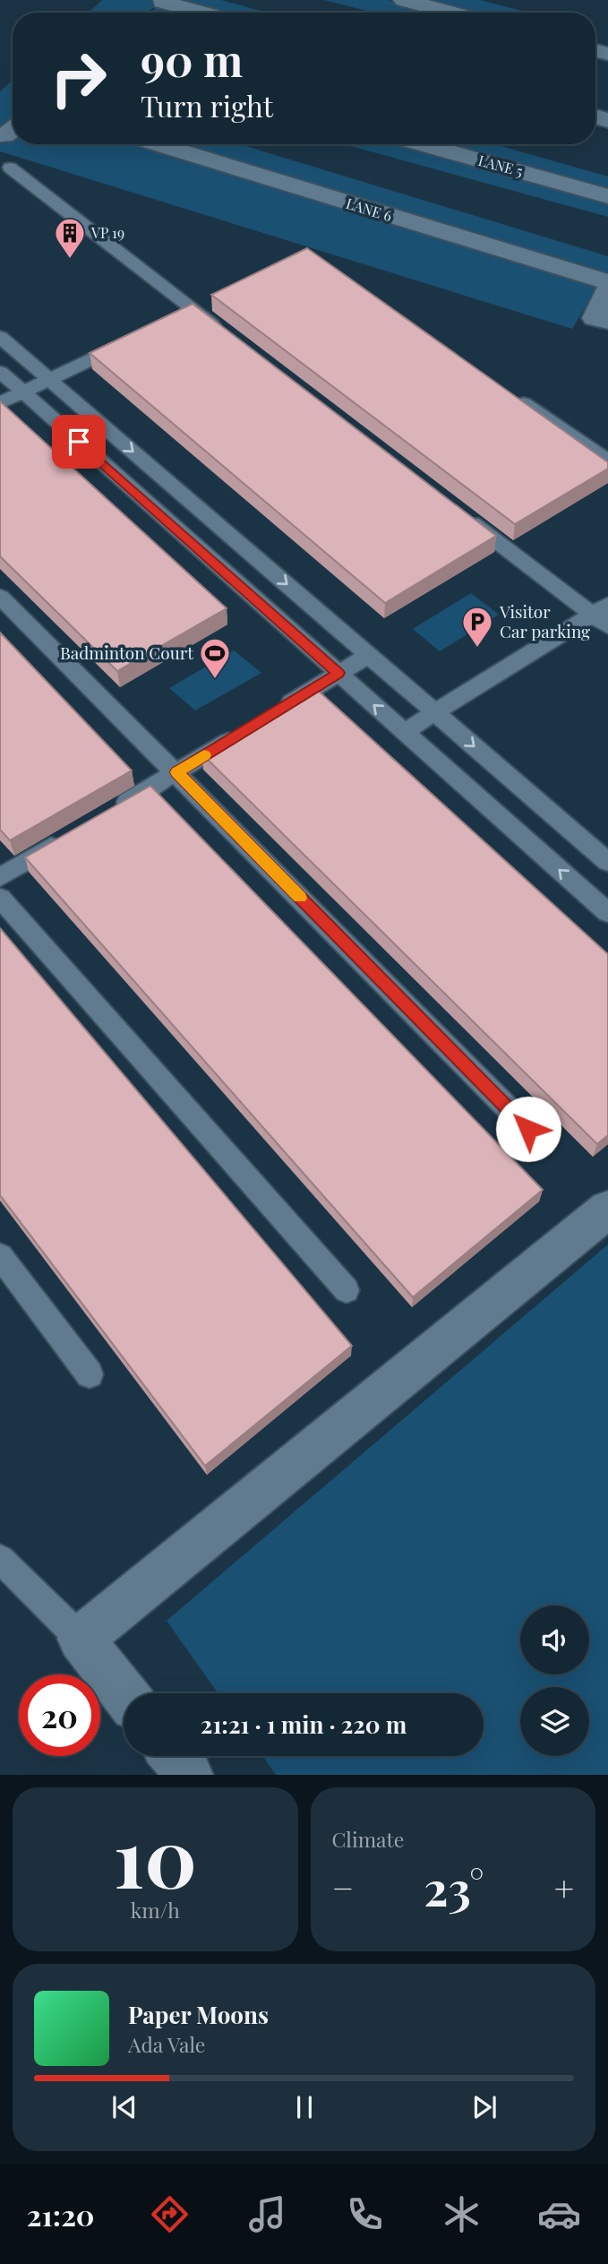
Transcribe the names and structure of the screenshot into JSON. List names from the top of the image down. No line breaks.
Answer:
{"streets":{"street":["LANE 5","LANE 6"]},"places":{"building":["VP 19"],"parking":["Visitor Car parking"],"sports":["Badminton Court"]},"page":{"turn":["90 m","Turn right"],"limit":"20","trip":"21:21 · 1 min · 220 m","tile":[["10","km/h"],"Climate"],"heat":["−","23°","+"],"song":["Paper Moons","Ada Vale"],"tabs":"21:20"}}
